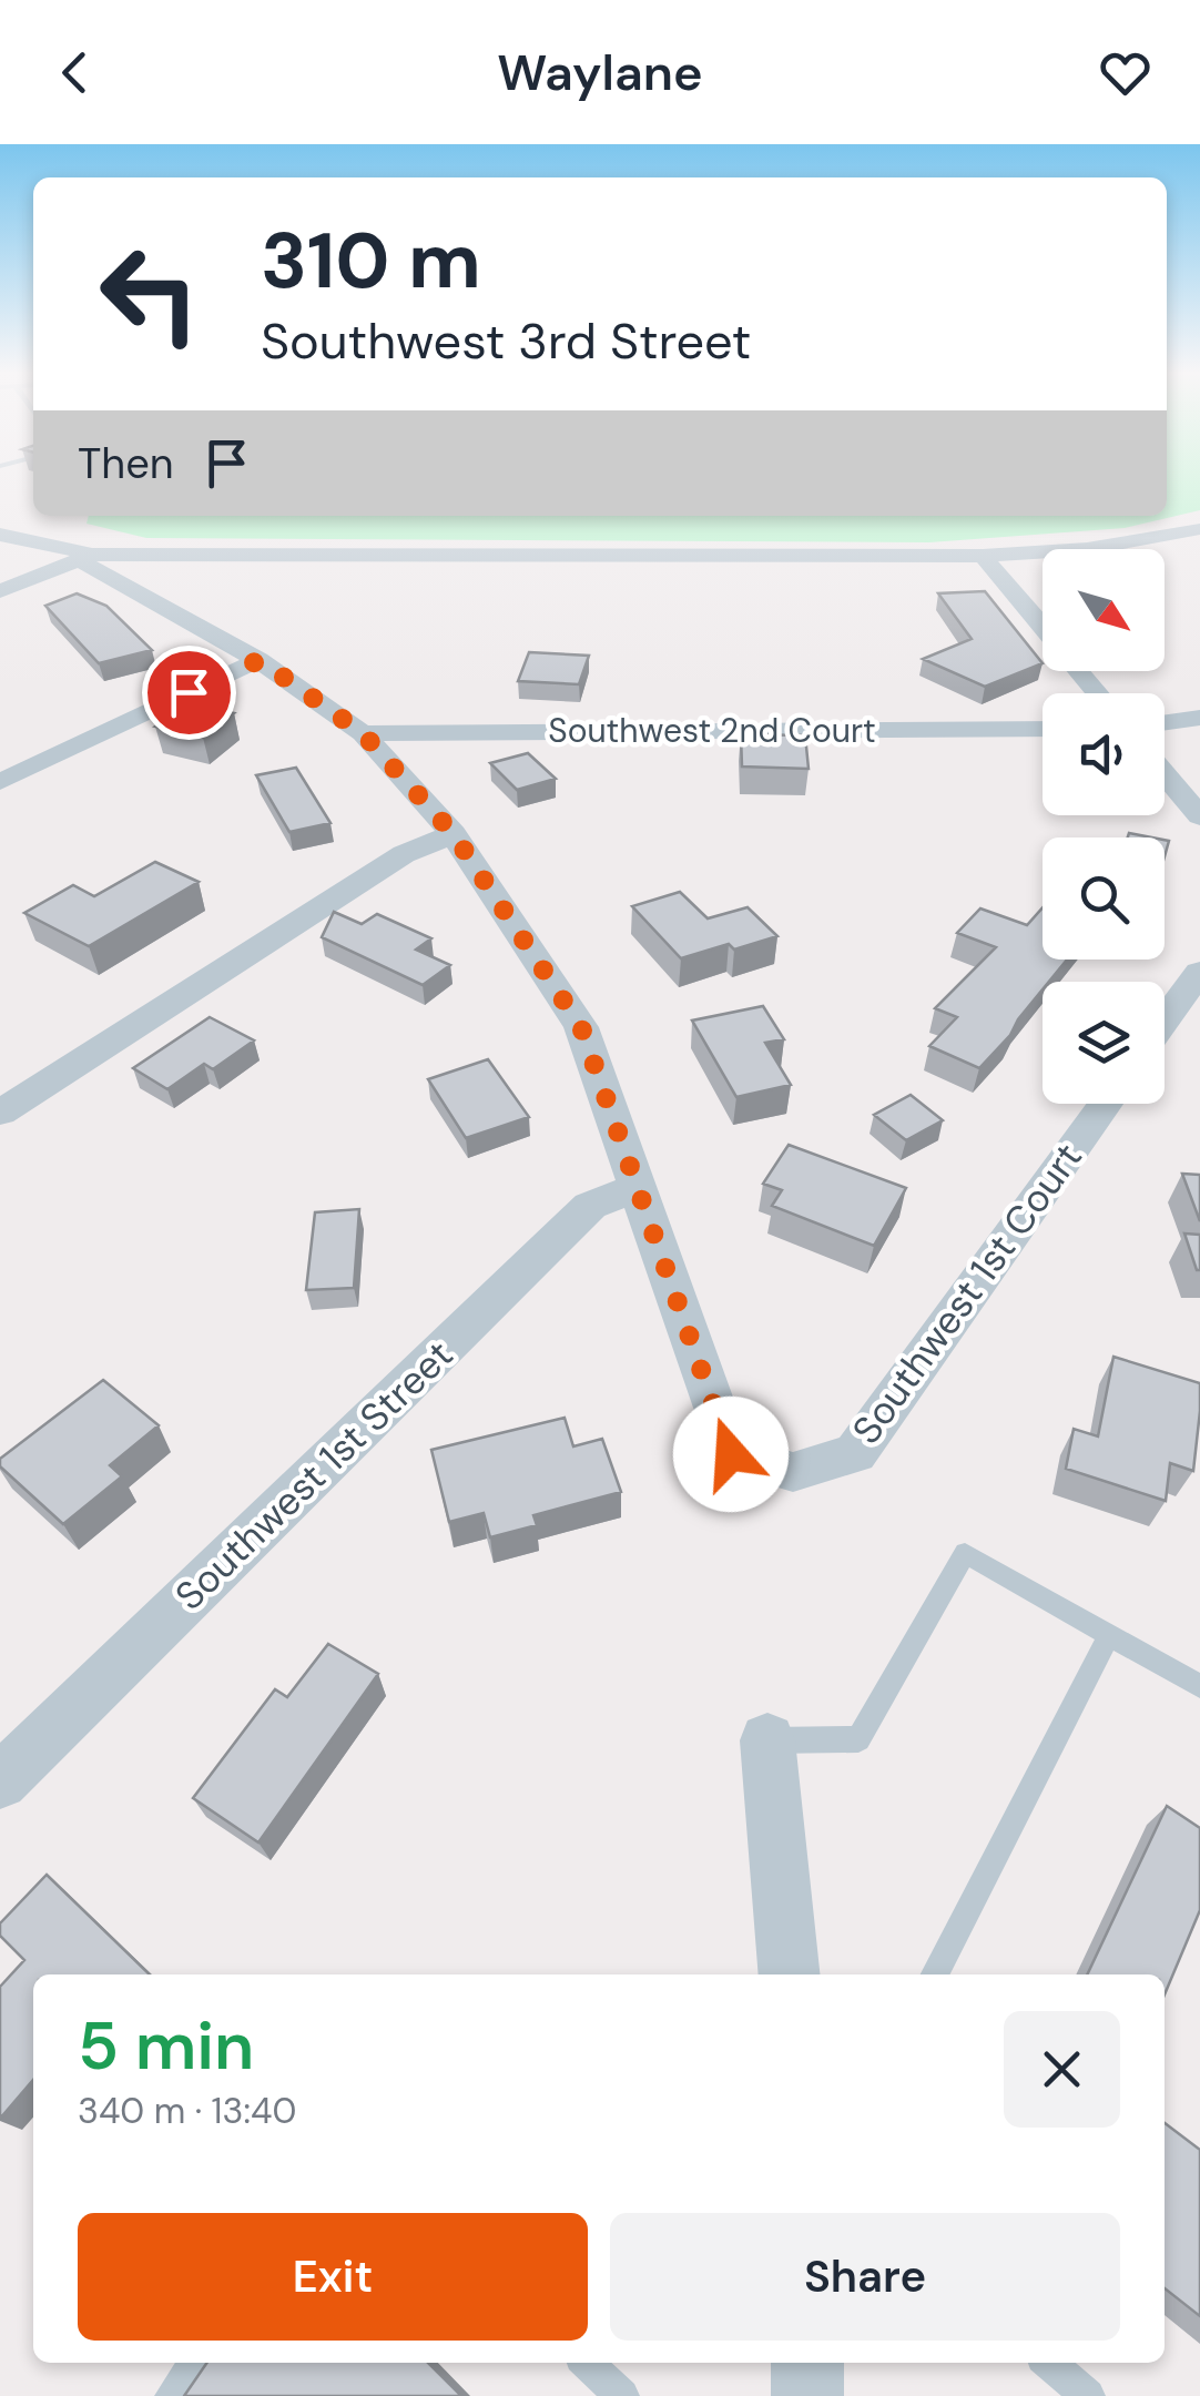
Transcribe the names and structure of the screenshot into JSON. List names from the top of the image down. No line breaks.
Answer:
{"streets":{"street":["Southwest 2nd Court","Southwest 1st Court","Southwest 1st Street"]},"crossings":[["Southwest 1st Court","Southwest 1st Street"]],"north":"bottom right","page":{"header":"Waylane","turn":["310 m","Southwest 3rd Street"],"then":"Then","heading":["5 min","340 m · 13:40"],"buttons":["Exit","Share"]}}
